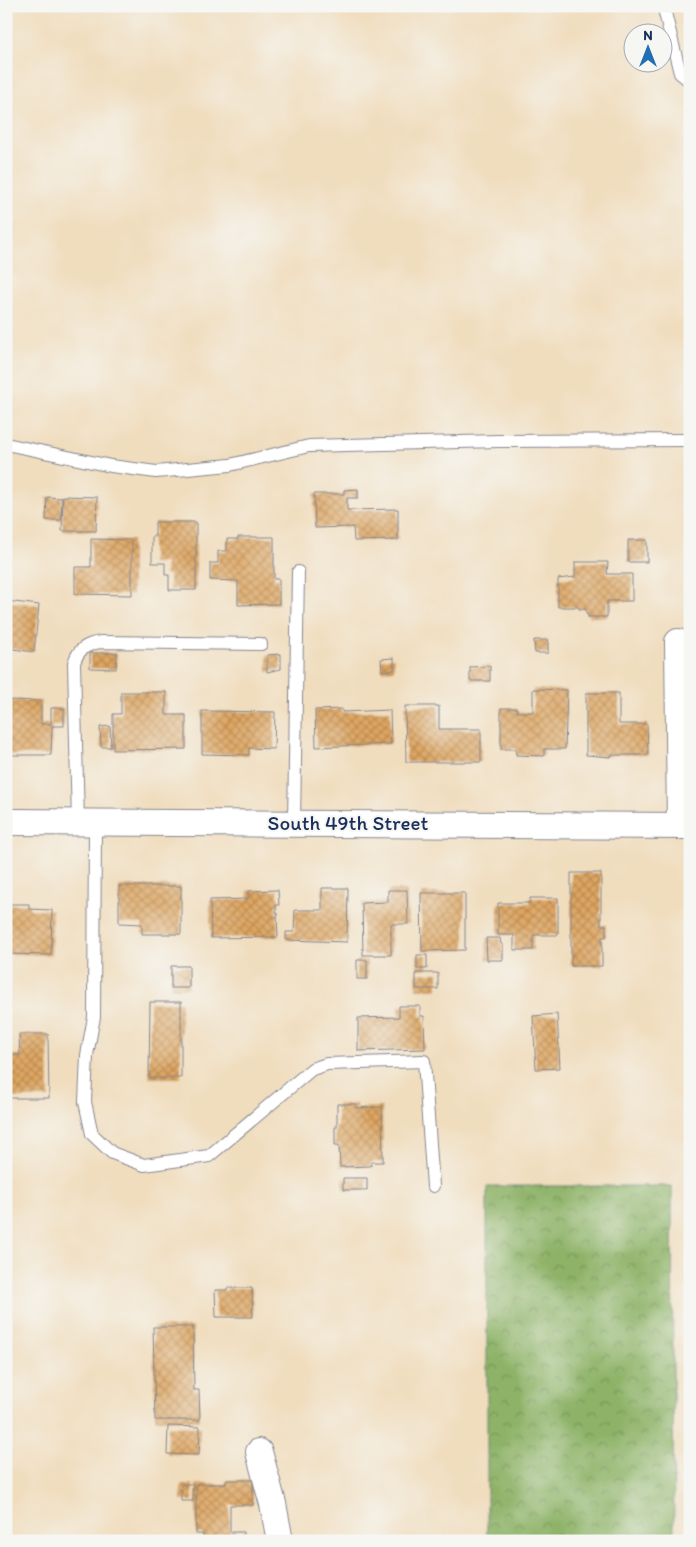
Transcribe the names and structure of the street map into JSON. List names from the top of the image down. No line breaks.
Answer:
{"streets":{"street":["South 49th Street"]},"north":"top"}
